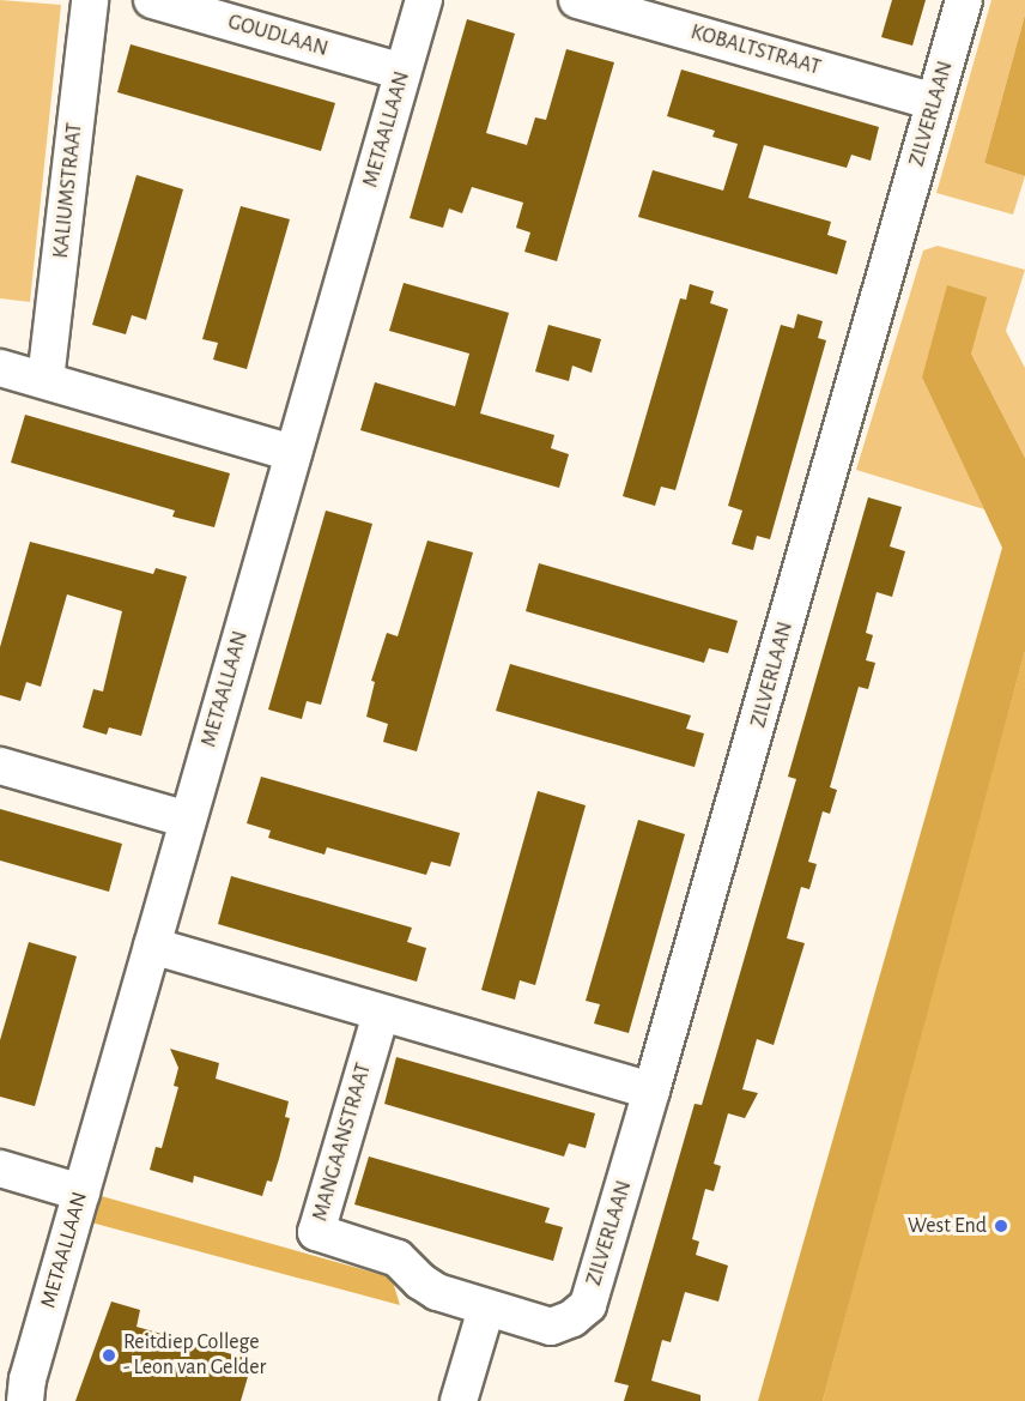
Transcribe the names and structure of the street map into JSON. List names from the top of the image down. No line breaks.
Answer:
{"streets":{"street":["GOUDLAAN","KOBALTSTRAAT","ZILVERLAAN","METAALLAAN","KALIUMSTRAAT","MANGAANSTRAAT"]},"crossings":[["GOUDLAAN","METAALLAAN"],["KOBALTSTRAAT","ZILVERLAAN"],["ZILVERLAAN","MANGAANSTRAAT"]],"places":["West End","Reitdiep College - Leon van Gelder"]}
